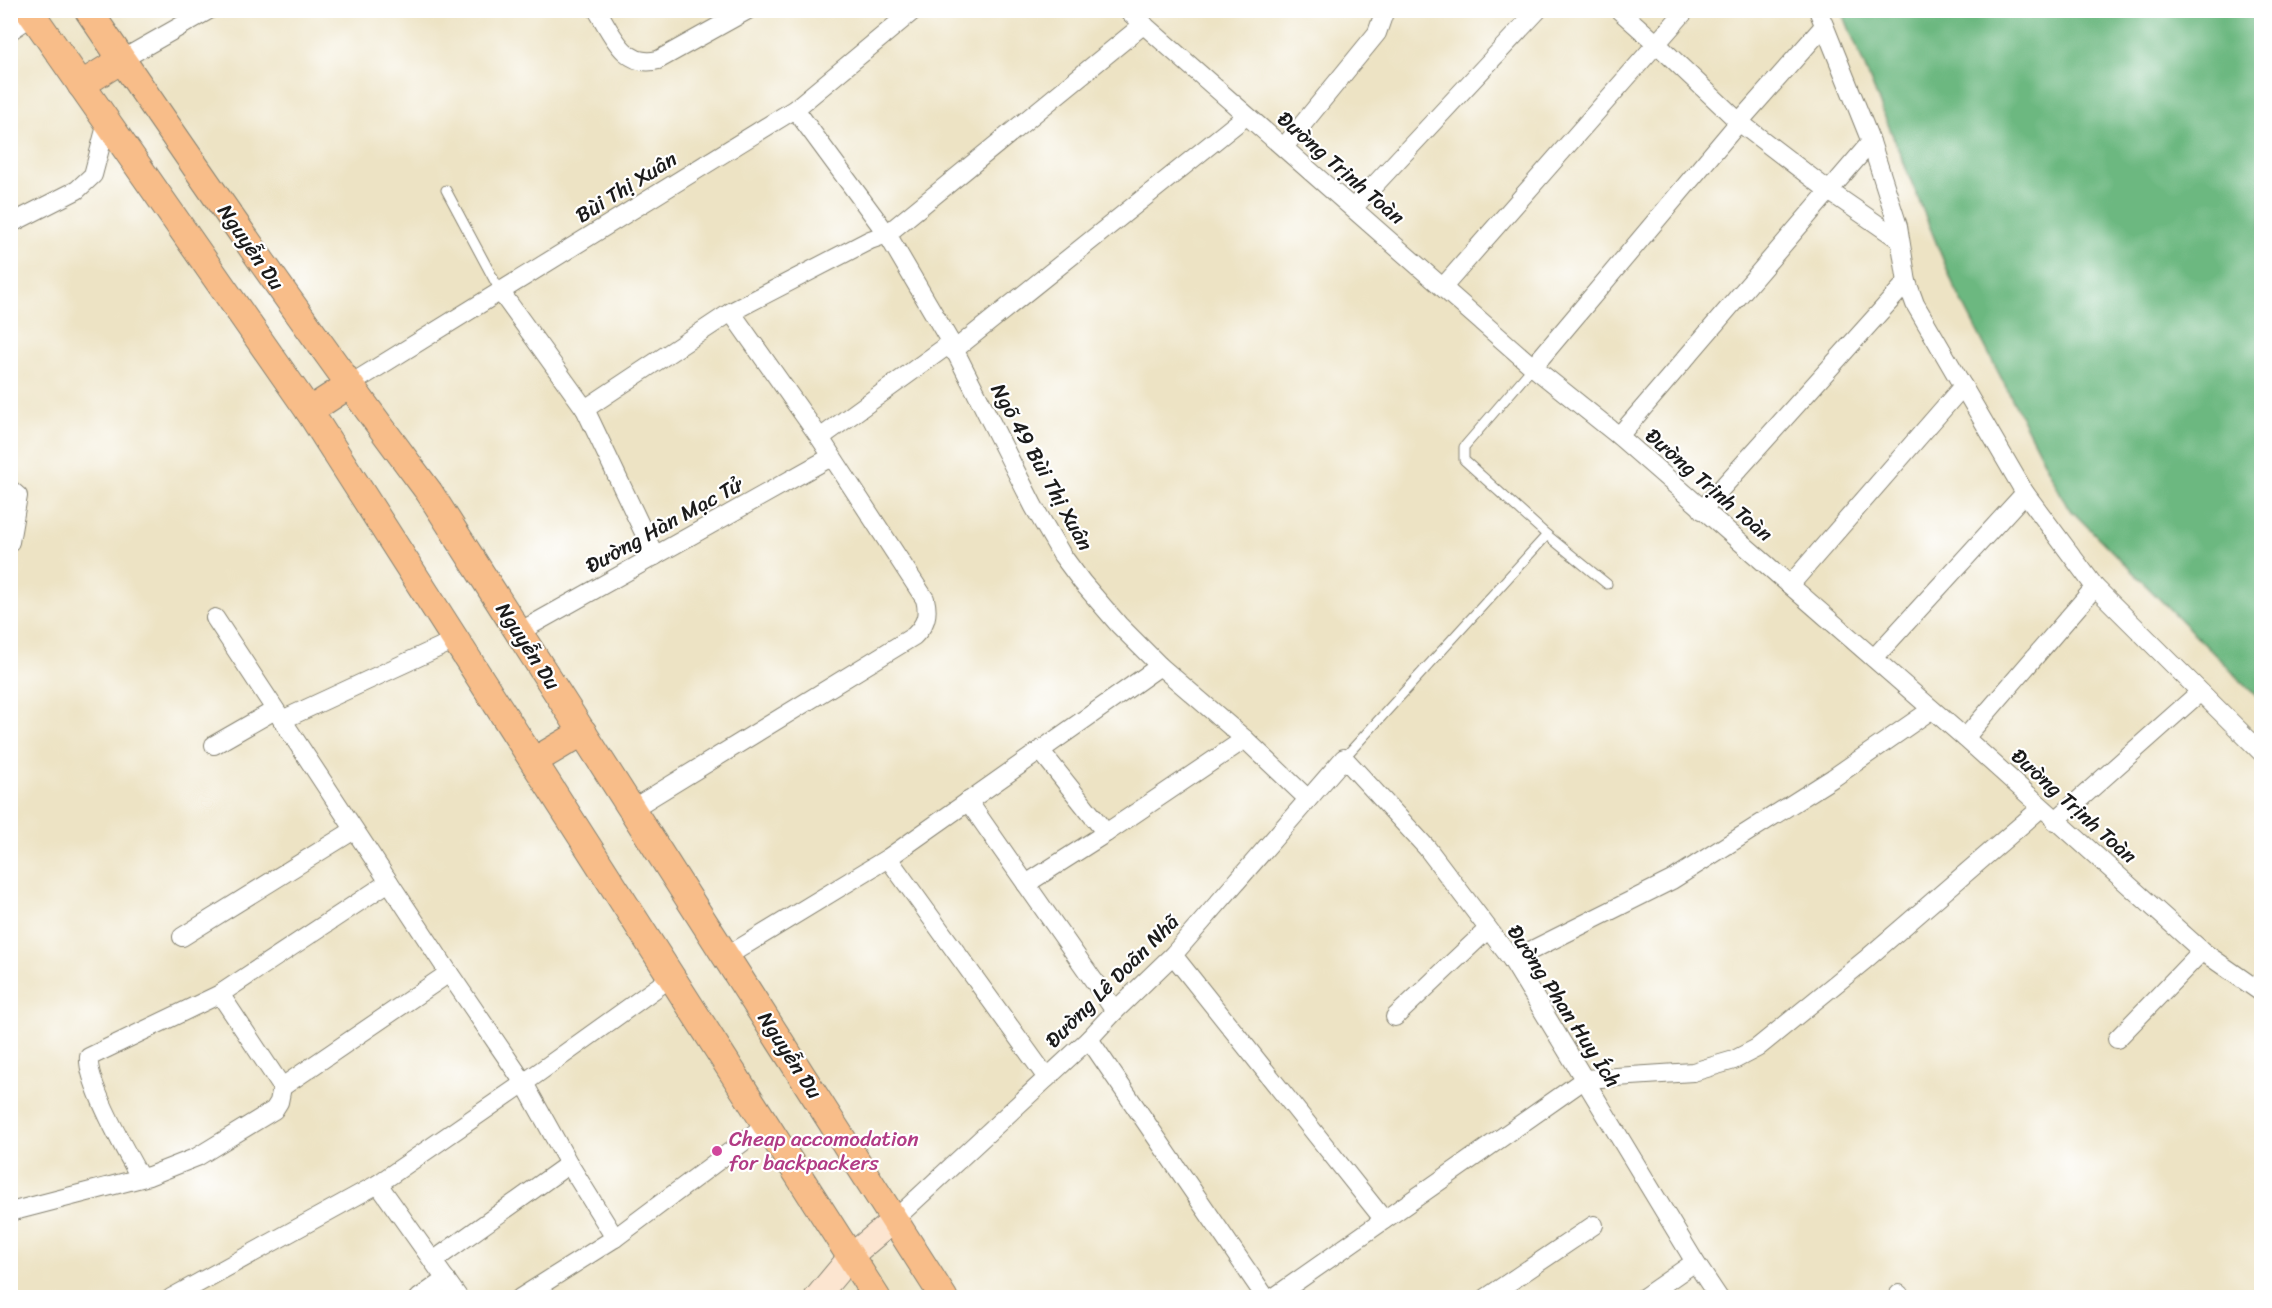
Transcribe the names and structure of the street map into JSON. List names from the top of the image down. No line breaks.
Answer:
{"streets":{"main road":["Nguyễn Du"],"street":["Đường Trịnh Toàn","Bùi Thị Xuân","Ngõ 49 Bùi Thị Xuân","Đường Hàn Mạc Tử","Đường Lê Doãn Nhã","Đường Phan Huy Ích"]},"crossings":[["Bùi Thị Xuân","Nguyễn Du"],["Bùi Thị Xuân","Ngõ 49 Bùi Thị Xuân"],["Nguyễn Du","Đường Hàn Mạc Tử"],["Nguyễn Du","Đường Lê Doãn Nhã"],["Ngõ 49 Bùi Thị Xuân","Đường Lê Doãn Nhã"],["Đường Lê Doãn Nhã","Đường Phan Huy Ích"]],"places":["Cheap accomodation for backpackers"]}
